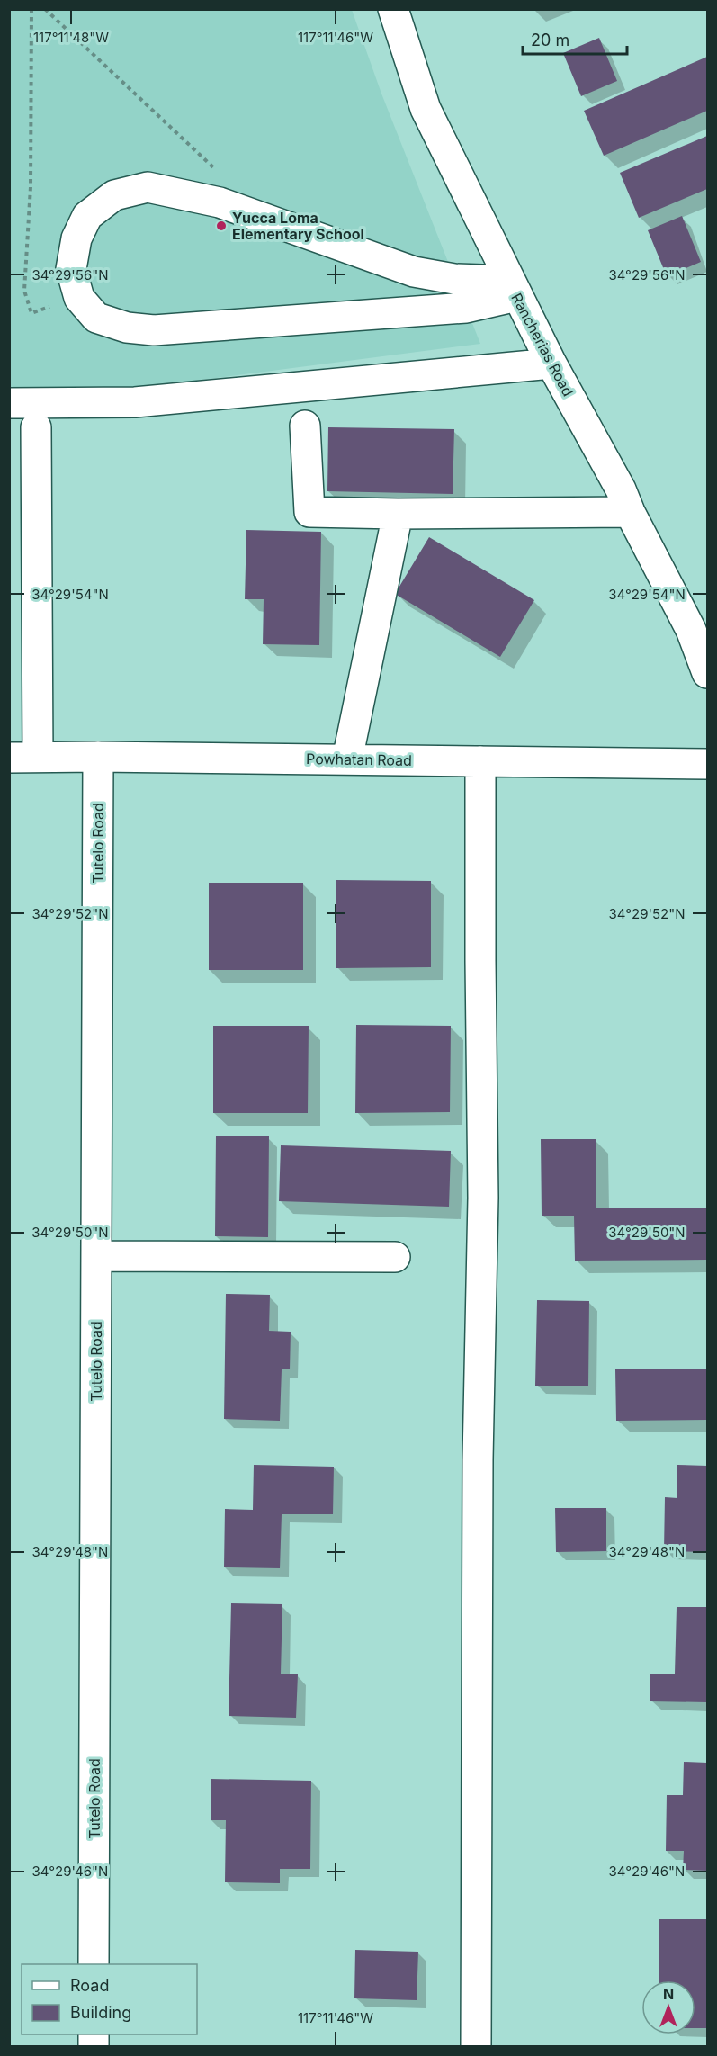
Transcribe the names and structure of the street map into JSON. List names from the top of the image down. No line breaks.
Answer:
{"streets":{"street":["Rancherias Road","Powhatan Road","Tutelo Road"]},"crossings":[["Powhatan Road","Tutelo Road"]],"places":["Yucca Loma Elementary School"],"legend":["Road","Building"],"scale_bar":"20 m","north":"top","coordinates":["117°11'48\"W","117°11'46\"W","34°29'56\"N","34°29'54\"N","34°29'52\"N","34°29'50\"N","34°29'48\"N","34°29'46\"N"]}
